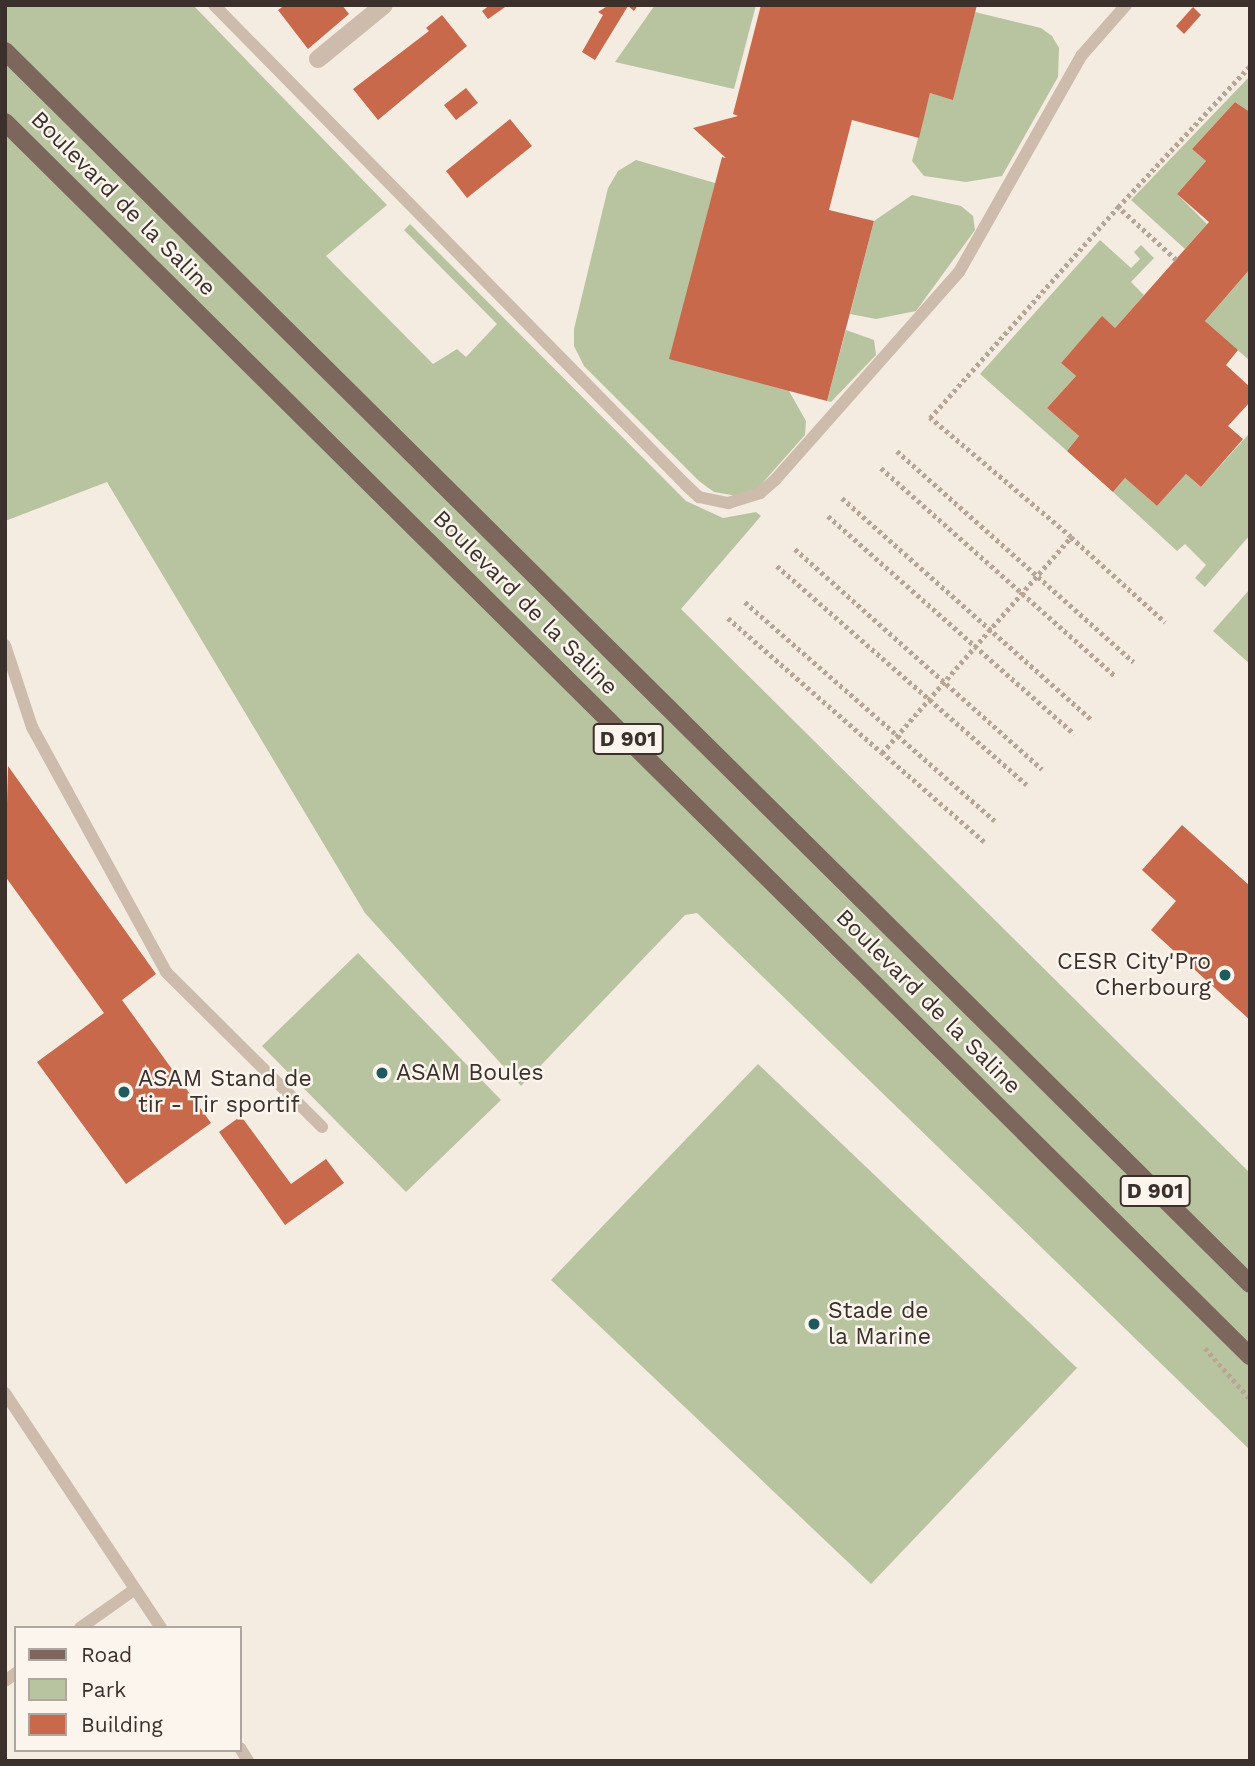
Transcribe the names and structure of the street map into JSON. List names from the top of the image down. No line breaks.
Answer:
{"streets":{"main road":["Boulevard de la Saline","D 901"]},"places":["CESR City'Pro Cherbourg","ASAM Boules","ASAM Stand de tir - Tir sportif","Stade de la Marine"],"legend":["Road","Park","Building"]}
